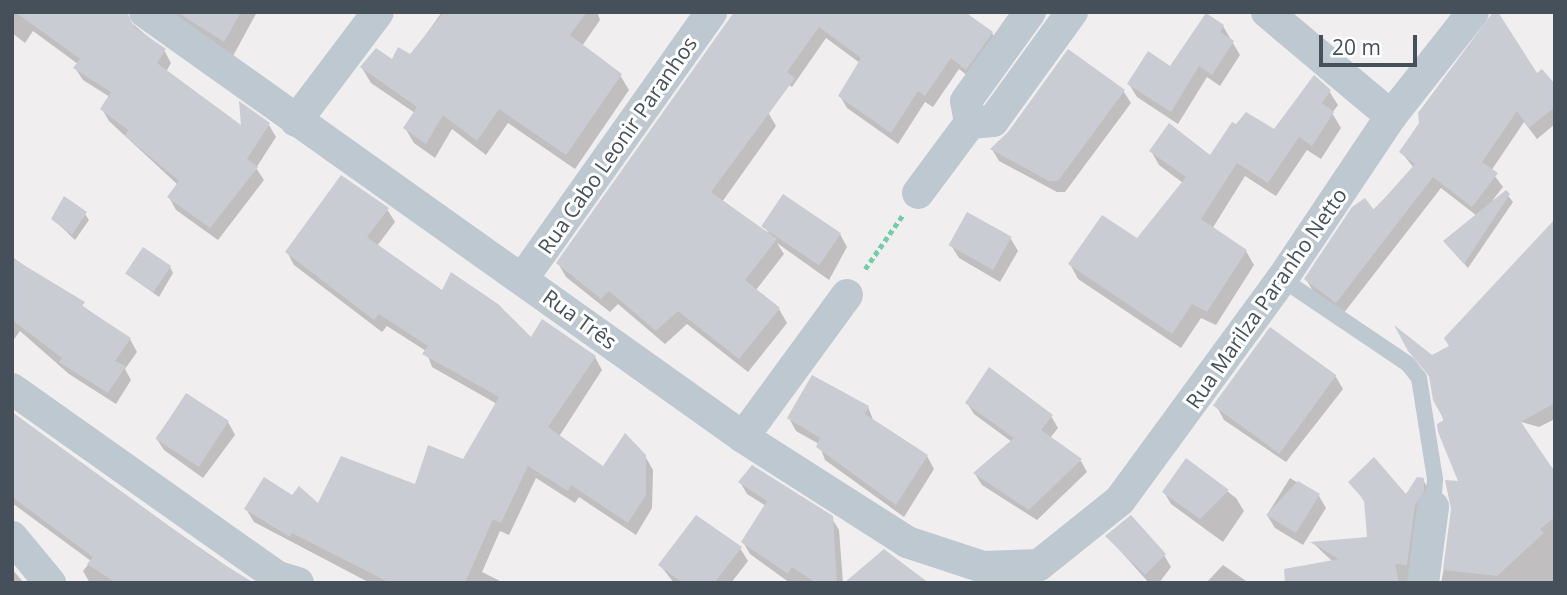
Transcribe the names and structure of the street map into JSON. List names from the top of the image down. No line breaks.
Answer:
{"streets":{"street":["Rua Cabo Leonir Paranhos","Rua Marilza Paranho Netto","Rua Três"]},"crossings":[["Rua Cabo Leonir Paranhos","Rua Três"],["Rua Marilza Paranho Netto","Rua Três"]],"scale_bar":"20 m"}
